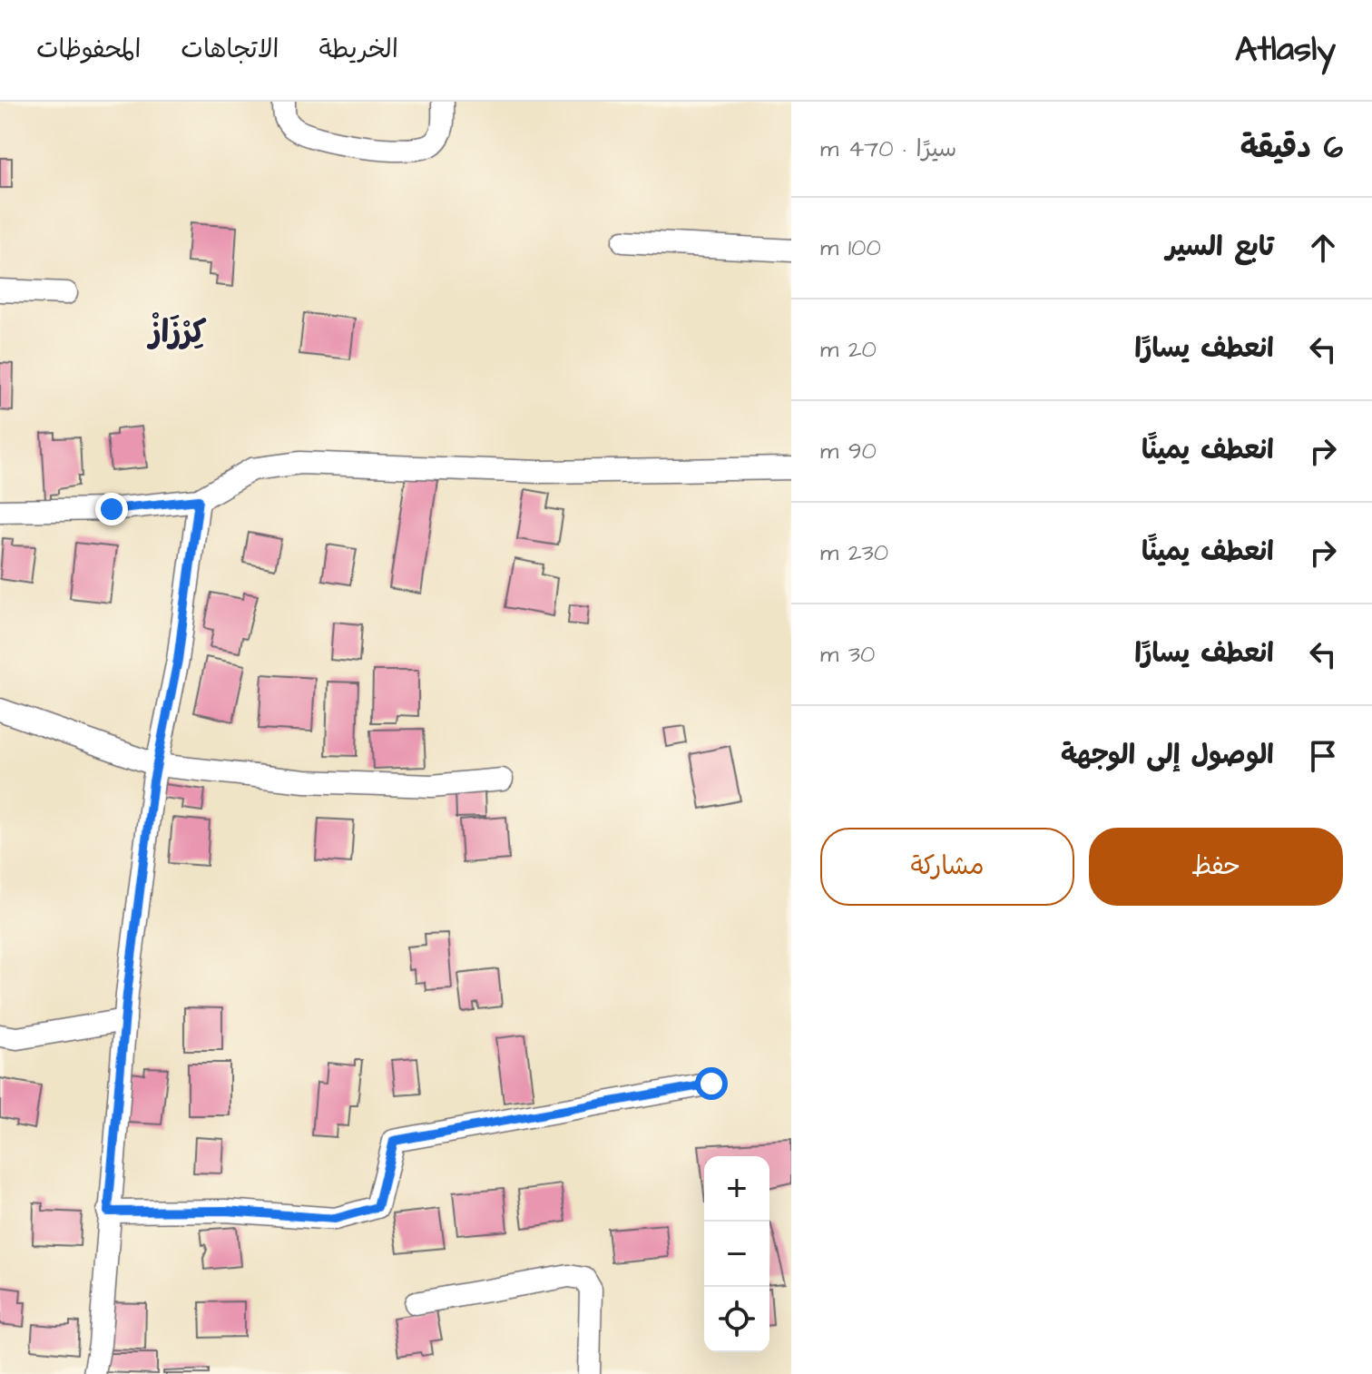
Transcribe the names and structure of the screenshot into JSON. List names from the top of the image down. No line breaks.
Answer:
{"districts":["كِرْزَازْ"],"page":{"header":"Atlasly","nav":["الخريطة","الاتجاهات","المحفوظات"],"heading":["6 دقيقة","سيرًا · 470 m"],"list":[["تابع السير","100 m"],["انعطف يسارًا","20 m"],["انعطف يمينًا","90 m"],["انعطف يمينًا","230 m"],["انعطف يسارًا","30 m"],"الوصول إلى الوجهة"],"buttons":["حفظ","مشاركة"],"map_buttons":["+","−"]}}
